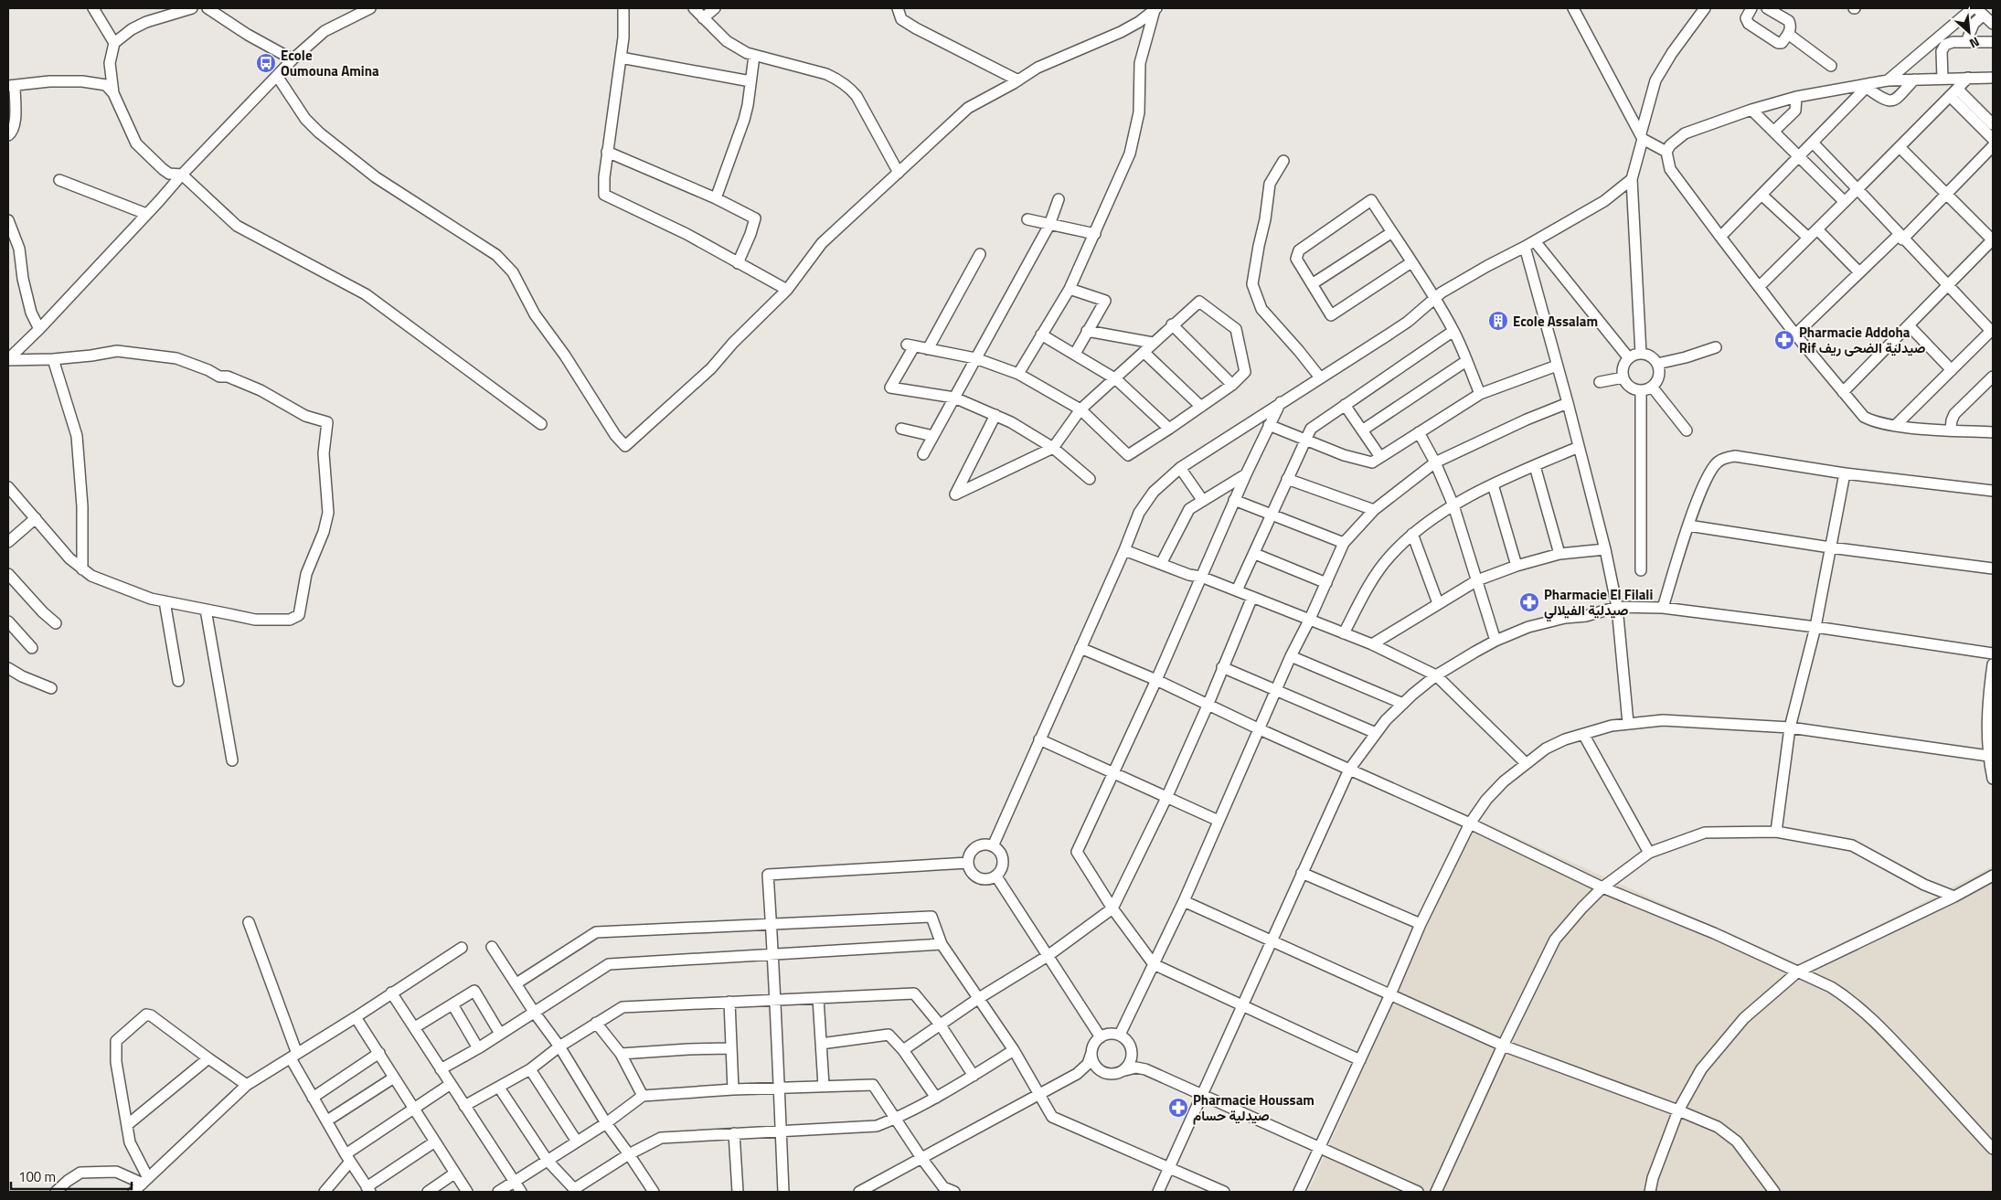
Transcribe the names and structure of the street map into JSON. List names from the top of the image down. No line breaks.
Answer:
{"places":{"bus stop":["Ecole Oumouna Amina"],"building":["Ecole Assalam"],"pharmacy":["Pharmacie Addoha Rif صيدلية الضحى ريف","Pharmacie El Filali صيدلية الفيلالي","Pharmacie Houssam صيدلية حسام"]},"scale_bar":"100 m","north":"bottom right"}
